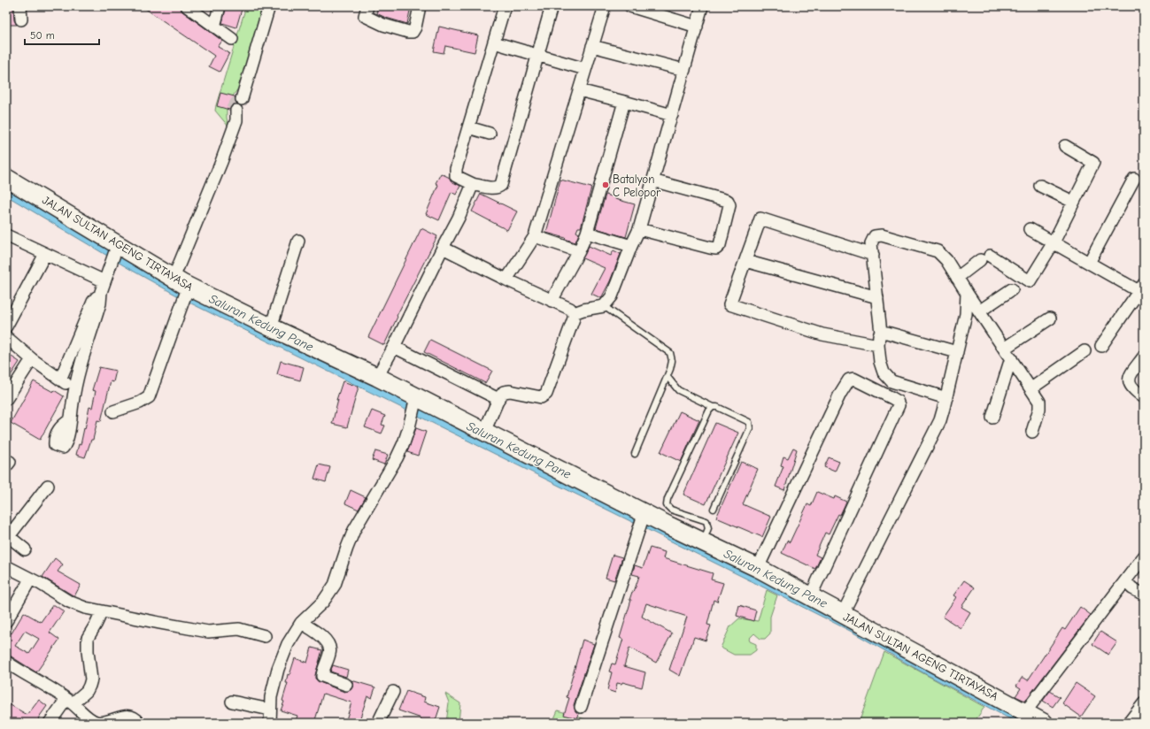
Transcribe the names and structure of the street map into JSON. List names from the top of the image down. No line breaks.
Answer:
{"streets":{"main road":["JALAN SULTAN AGENG TIRTAYASA"]},"water":["Saluran Kedung Pane"],"places":["Batalyon C Pelopor"],"scale_bar":"50 m"}
